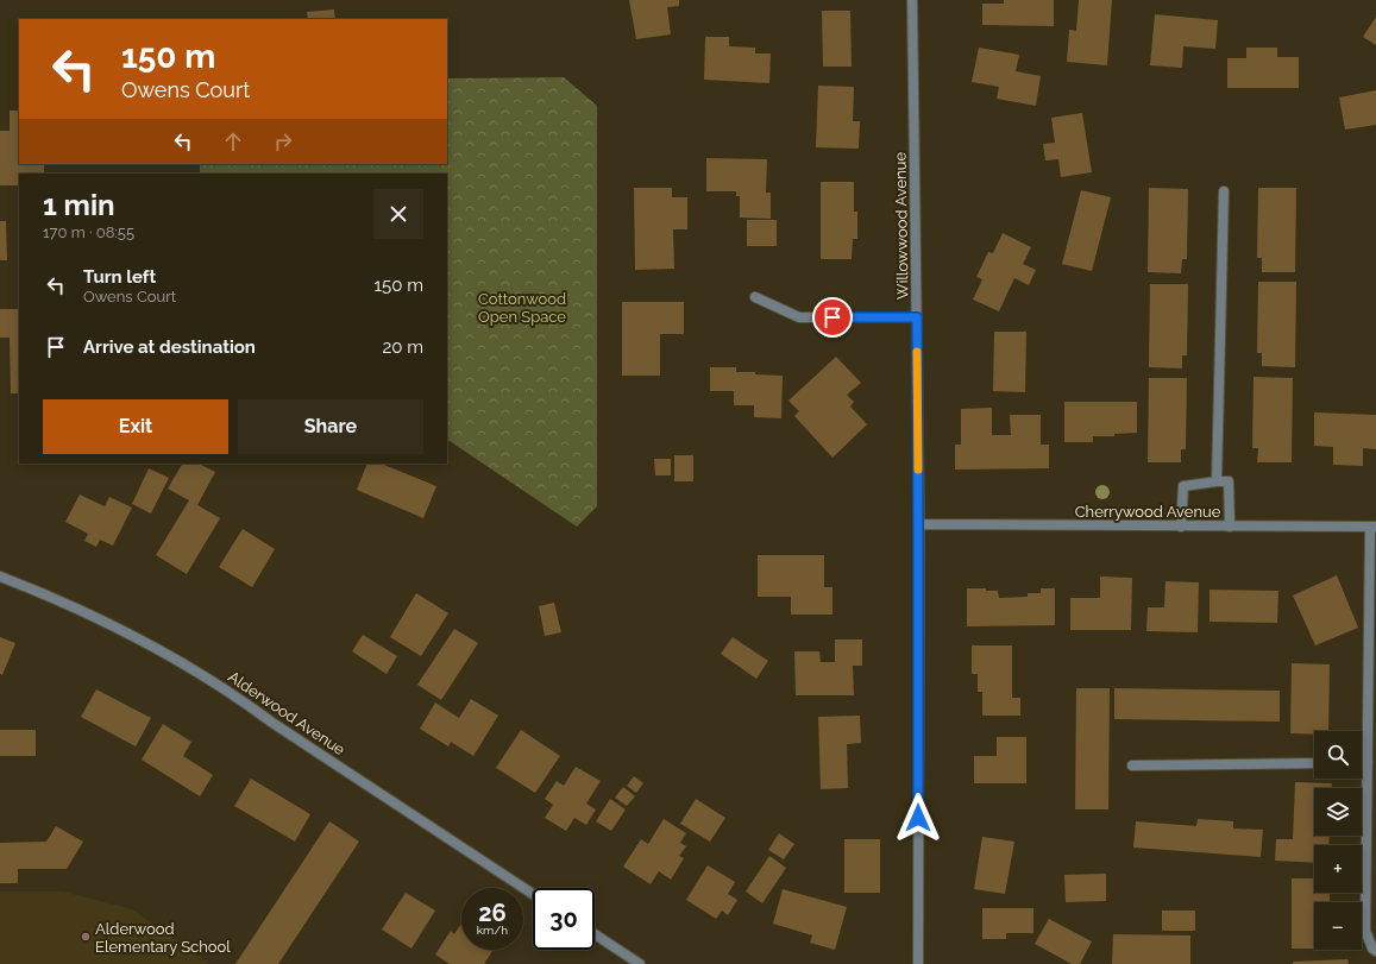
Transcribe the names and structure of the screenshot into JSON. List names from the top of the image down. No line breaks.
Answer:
{"streets":{"street":["Willowwood Avenue","Cherrywood Avenue","Alderwood Avenue"]},"crossings":[["Willowwood Avenue","Cherrywood Avenue"]],"parks":["Cottonwood Open Space"],"places":["Alderwood Elementary School"],"page":{"turn":["150 m","Owens Court"],"heading":["1 min","170 m · 08:55"],"list":[{"name":"Turn left","note":"Owens Court","value":"150 m"},{"name":"Arrive at destination","value":"20 m"}],"buttons":["Exit","Share"],"map_buttons":["+","−"],"speed":"26 km/h","limit":"30"}}
